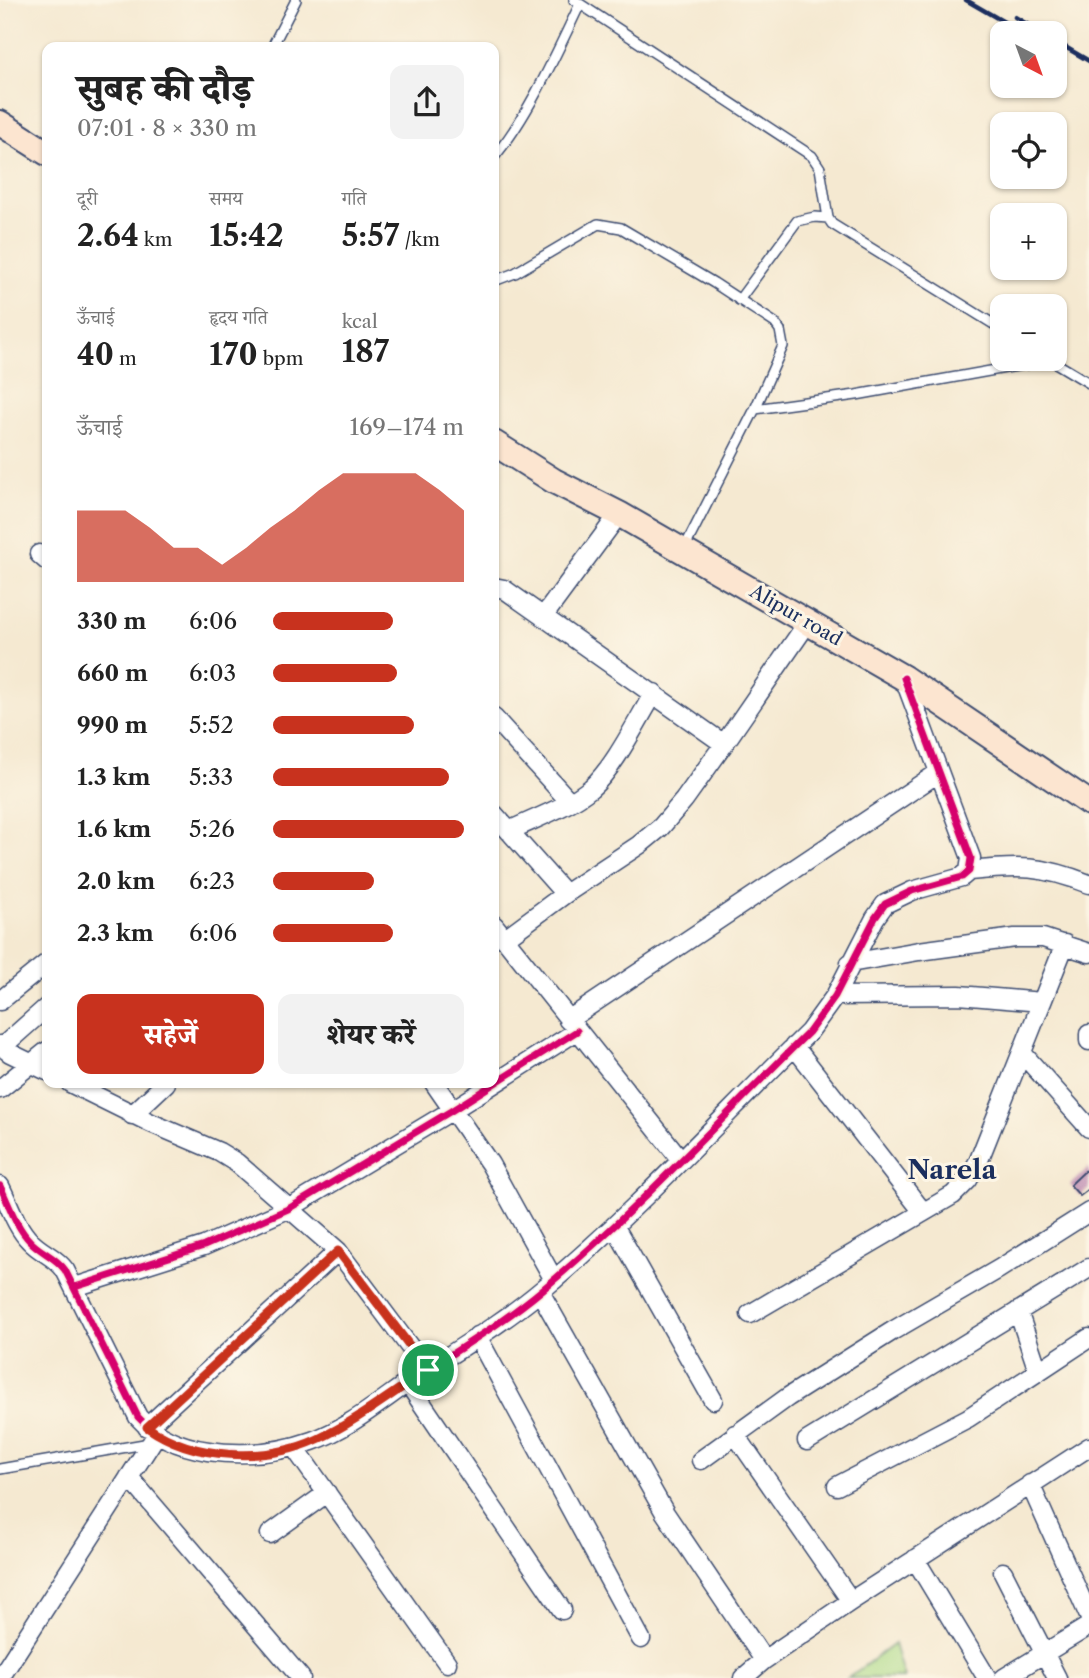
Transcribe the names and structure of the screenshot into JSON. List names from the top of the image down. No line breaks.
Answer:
{"streets":{"street":["Alipur road"]},"districts":["Narela"],"north":"bottom right","page":{"map_buttons":["+","−"],"heading":["सुबह की दौड़","07:01 · 8 × 330 m"],"stats":[["दूरी","2.64 km"],["समय","15:42"],["गति","5:57 /km"],["ऊँचाई","40 m"],["हृदय गति","170 bpm"],["kcal","187"]],"chart":["ऊँचाई","169–174 m"],"list":[{"name":"330 m","note":"6:06"},{"name":"660 m","note":"6:03"},{"name":"990 m","note":"5:52"},{"name":"1.3 km","note":"5:33"},{"name":"1.6 km","note":"5:26"},{"name":"2.0 km","note":"6:23"},{"name":"2.3 km","note":"6:06"}],"buttons":["सहेजें","शेयर करें"]}}
